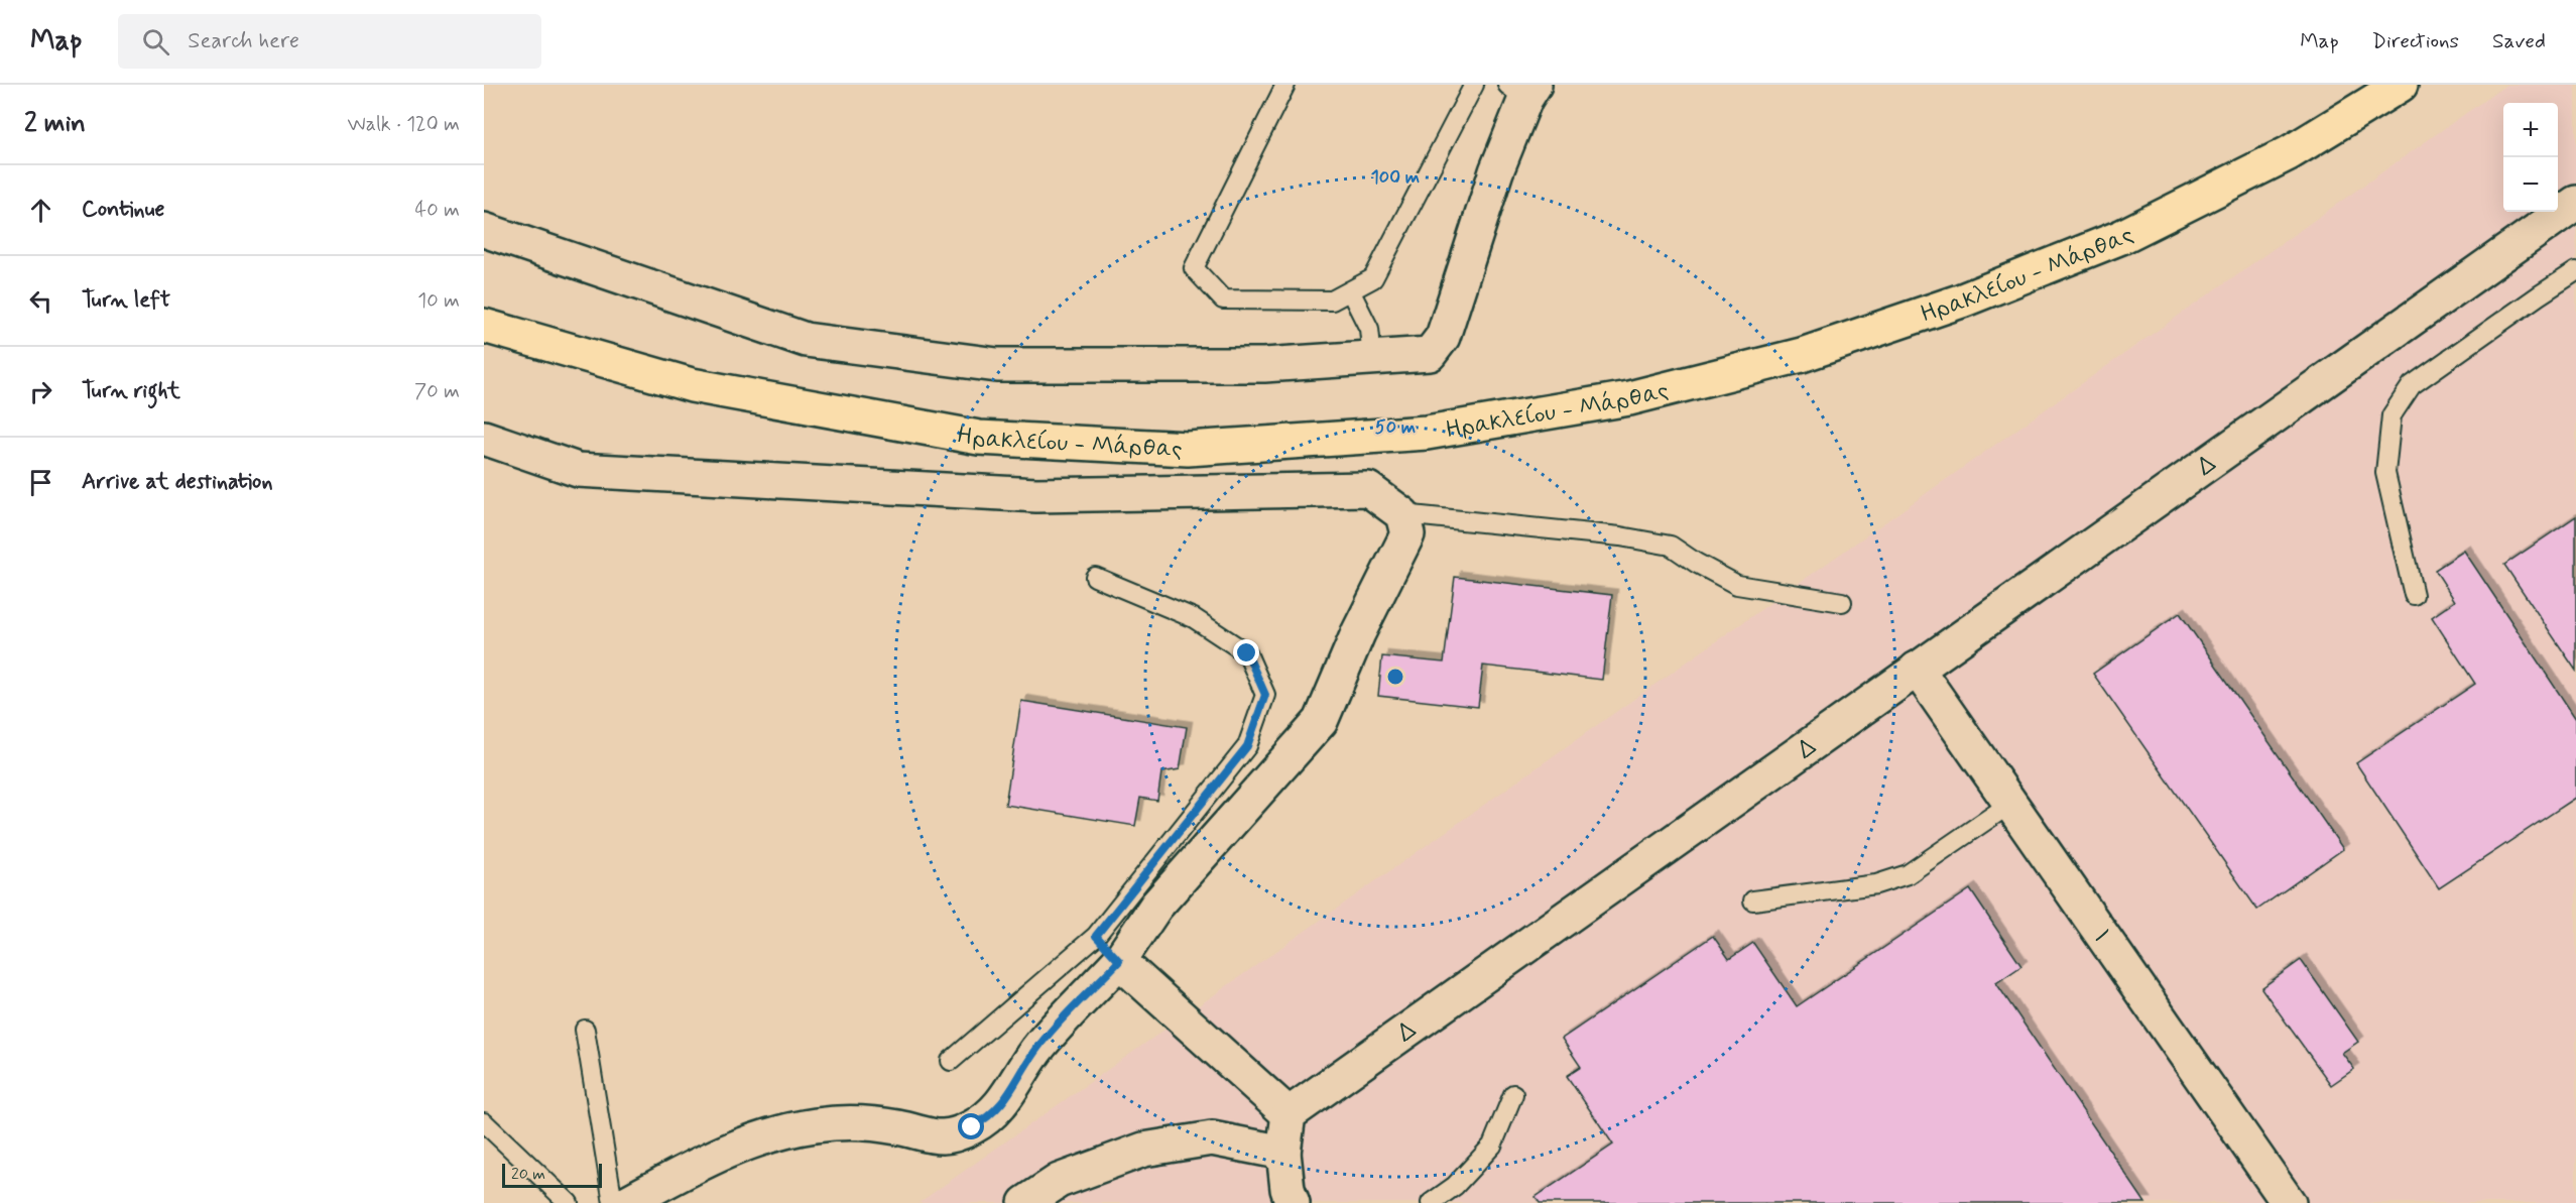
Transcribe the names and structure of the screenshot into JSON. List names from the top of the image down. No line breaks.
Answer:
{"streets":{"main road":["Ηρακλείου - Μάρθας"],"street":["Δ","Ι"]},"crossings":[["Δ","Ι"]],"scale_bar":"20 m","page":{"header":"Map","search":"Search here","nav":["Map","Directions","Saved"],"heading":["2 min","Walk · 120 m"],"map_buttons":["+","−"],"list":[["Continue","40 m"],["Turn left","10 m"],["Turn right","70 m"],"Arrive at destination"],"scale":"20 m"},"rings":["100 m","50 m"]}
